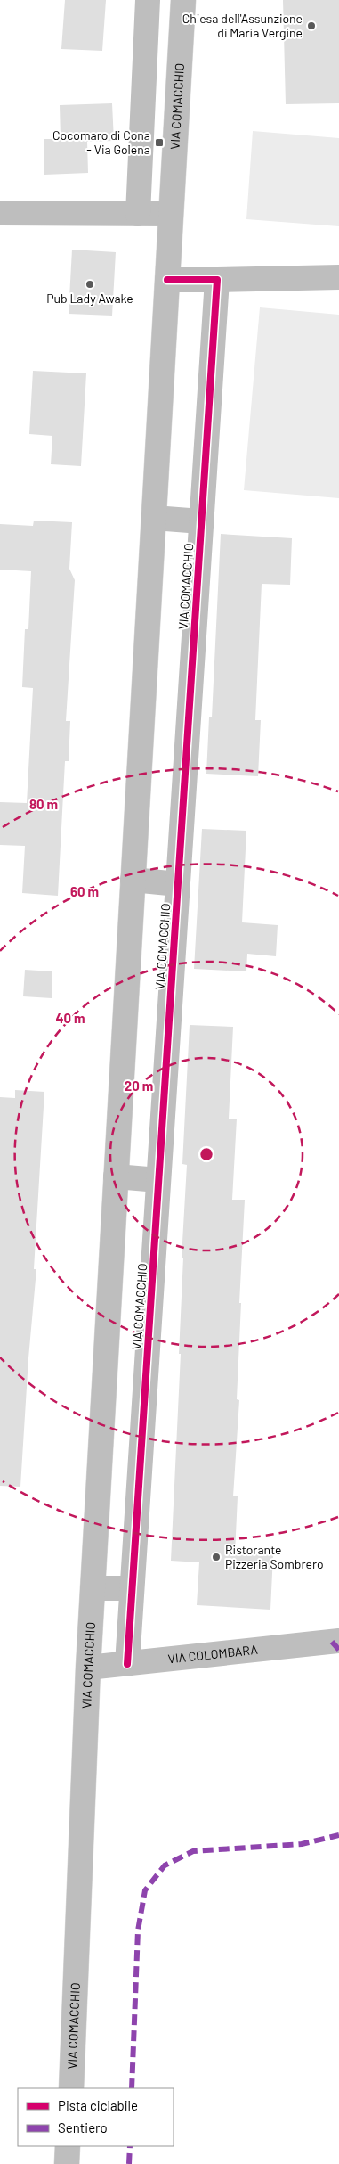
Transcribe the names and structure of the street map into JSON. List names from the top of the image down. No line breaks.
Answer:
{"streets":{"street":["VIA COMACCHIO","VIA COLOMBARA"]},"crossings":[["VIA COMACCHIO","VIA COLOMBARA"]],"places":{"other":["Chiesa dell'Assunzione di Maria Vergine","Pub Lady Awake","Ristorante Pizzeria Sombrero"],"transit":["Cocomaro di Cona - Via Golena"]},"legend":["Pista ciclabile","Sentiero"],"rings":["80 m","60 m","40 m","20 m"]}
